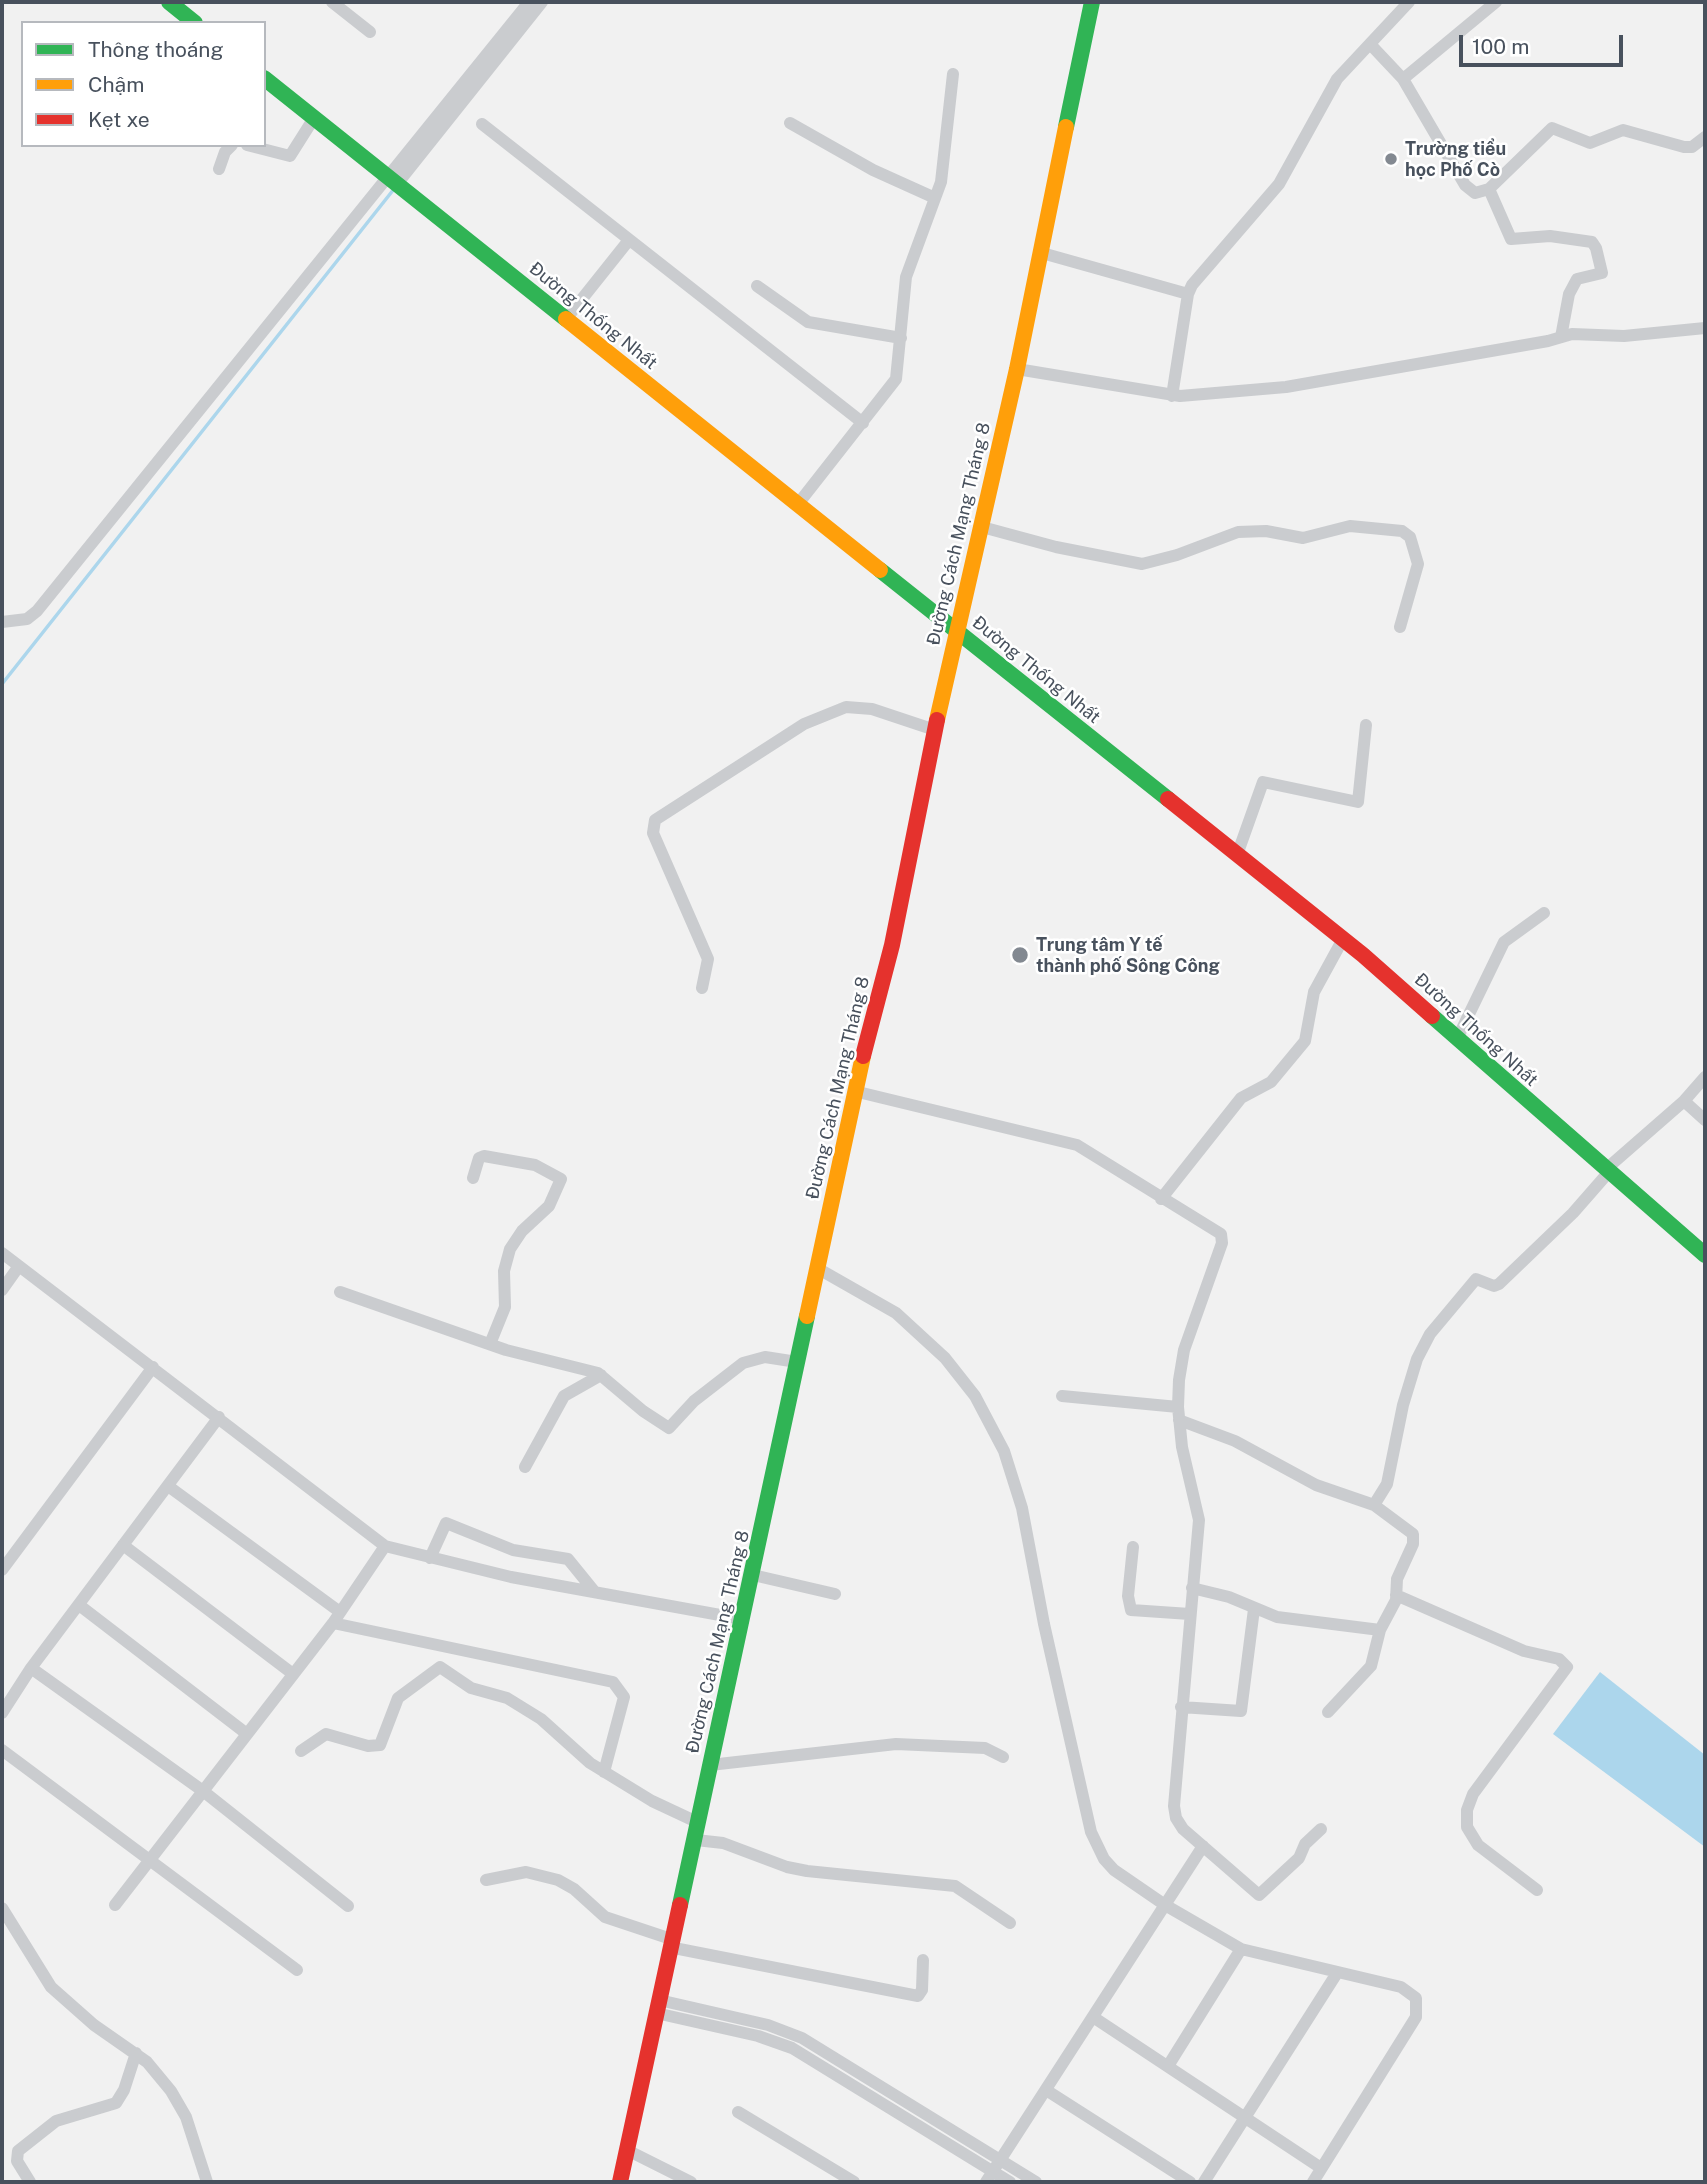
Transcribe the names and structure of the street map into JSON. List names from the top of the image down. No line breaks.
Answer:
{"streets":{"street":["Đường Thống Nhất","Đường Cách Mạng Tháng 8"]},"crossings":[["Đường Thống Nhất","Đường Cách Mạng Tháng 8"]],"places":["Trường tiểu học Phố Cò","Trung tâm Y tế thành phố Sông Công"],"legend":["Thông thoáng","Chậm","Kẹt xe"],"scale_bar":"100 m"}
